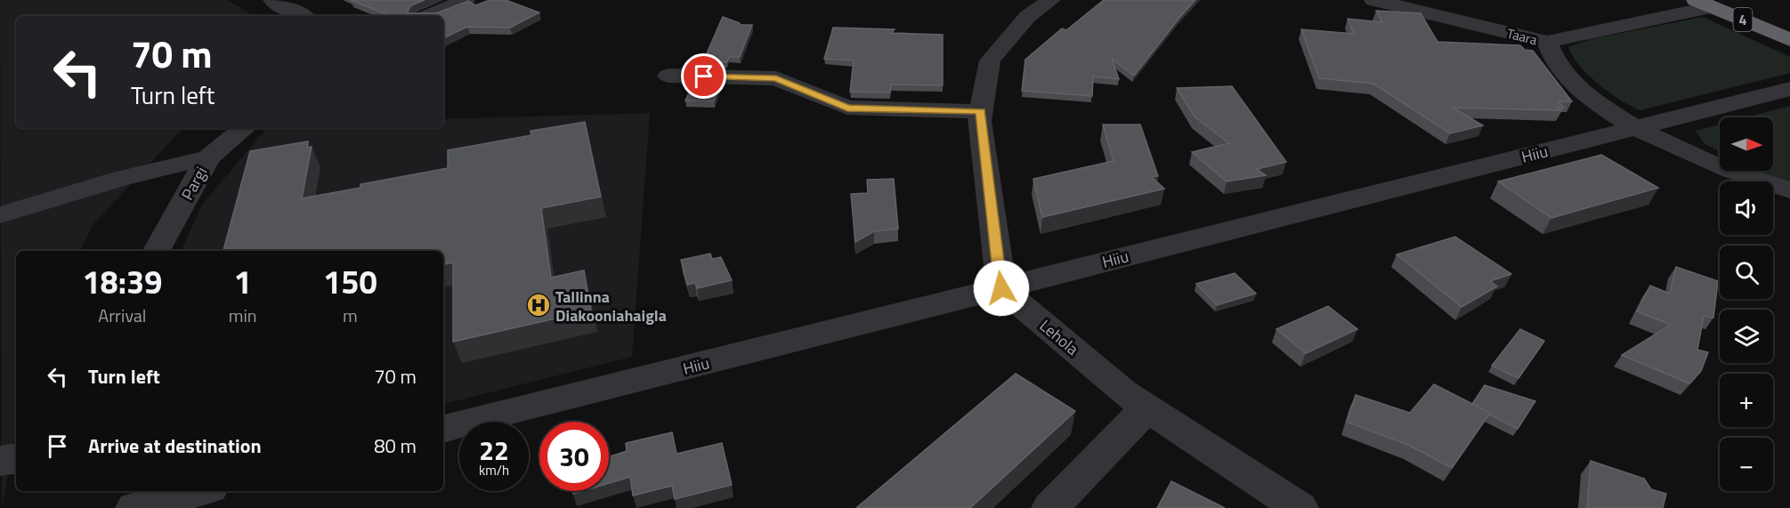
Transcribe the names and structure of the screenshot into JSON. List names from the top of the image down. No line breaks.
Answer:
{"streets":{"highway":["4"],"street":["Taara","Hiiu","Pargi","Lehola"]},"crossings":[["Taara","Hiiu"],["Hiiu","Lehola"]],"places":{"hospital":["Tallinna Diakooniahaigla"]},"north":"right","page":{"turn":["70 m","Turn left"],"map_buttons":["+","−"],"eta":["18:39","Arrival","1","min","150","m"],"list":[{"name":"Turn left","value":"70 m"},{"name":"Arrive at destination","value":"80 m"}],"speed":"22 km/h","limit":"30"}}
